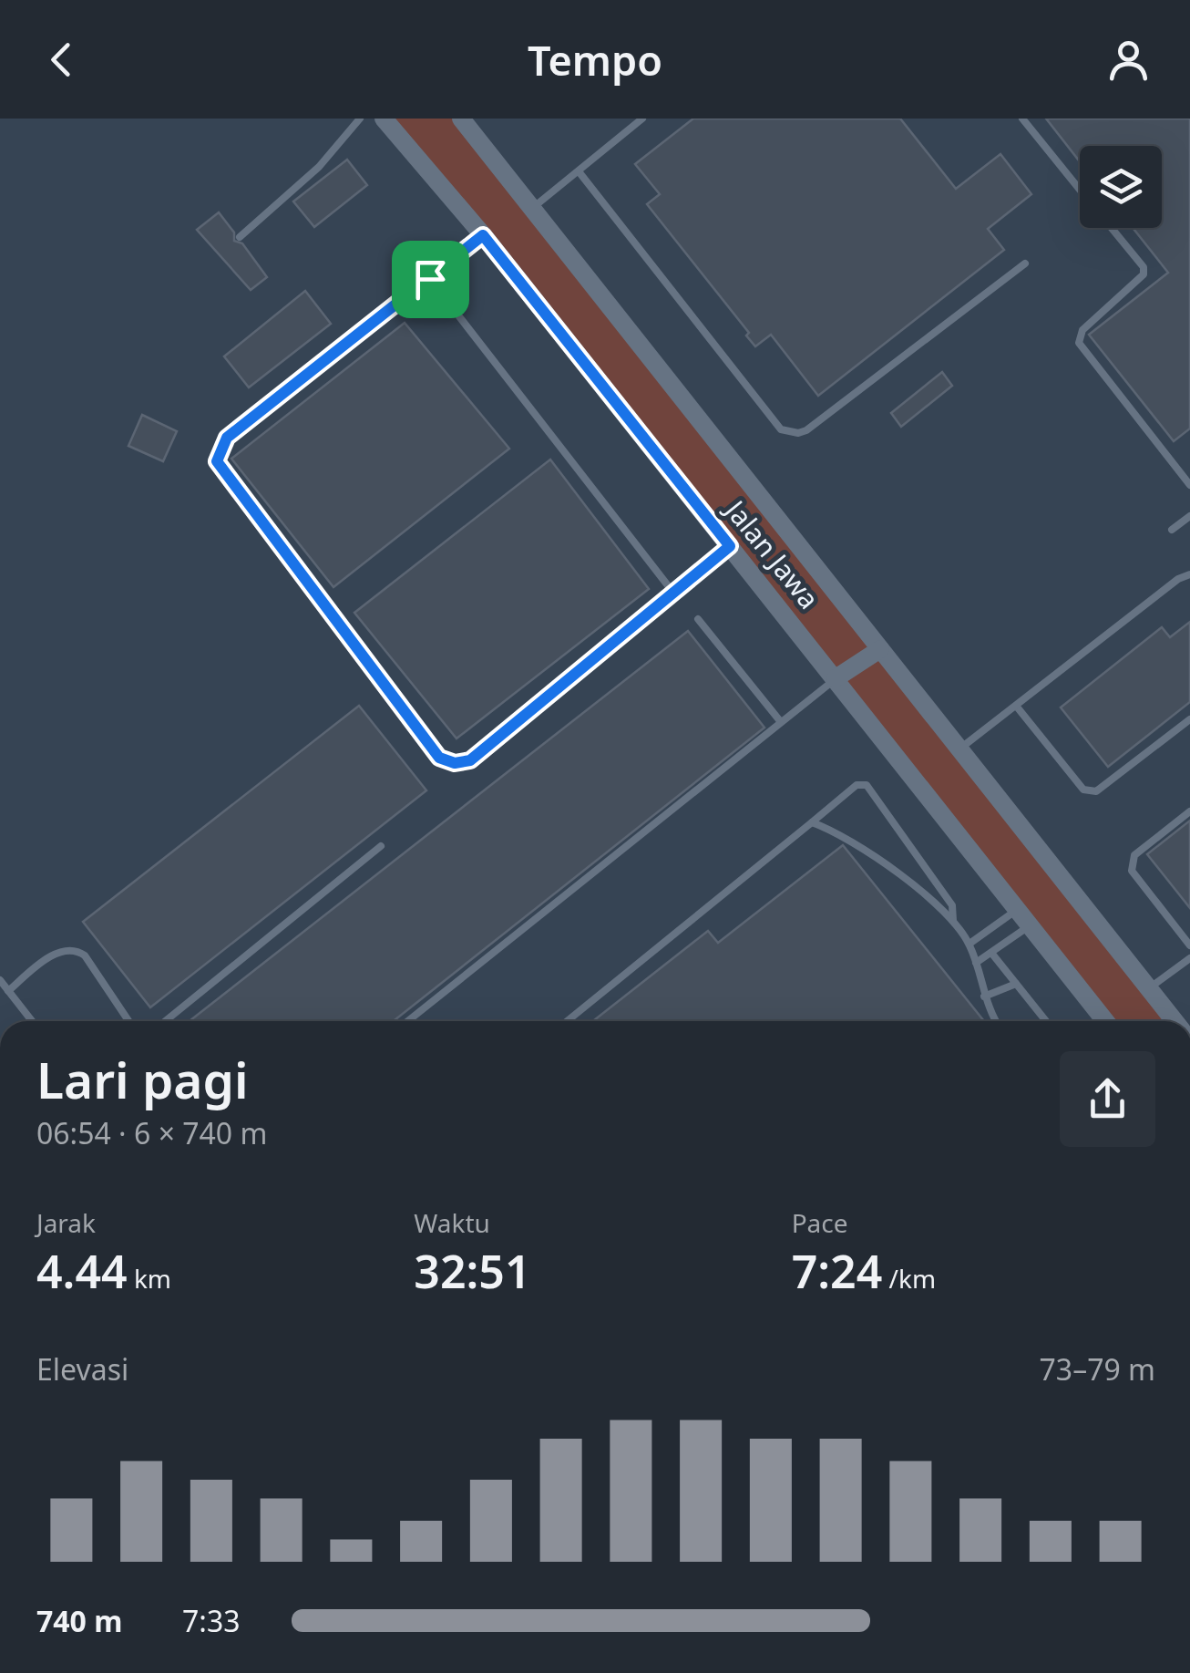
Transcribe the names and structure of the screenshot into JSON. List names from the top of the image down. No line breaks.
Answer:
{"streets":{"street":["Jalan Jawa"]},"page":{"header":"Tempo","heading":["Lari pagi","06:54 · 6 × 740 m"],"stats":[["Jarak","4.44 km"],["Waktu","32:51"],["Pace","7:24 /km"]],"chart":["Elevasi","73–79 m"],"list":[{"name":"740 m","note":"7:33"}]}}
